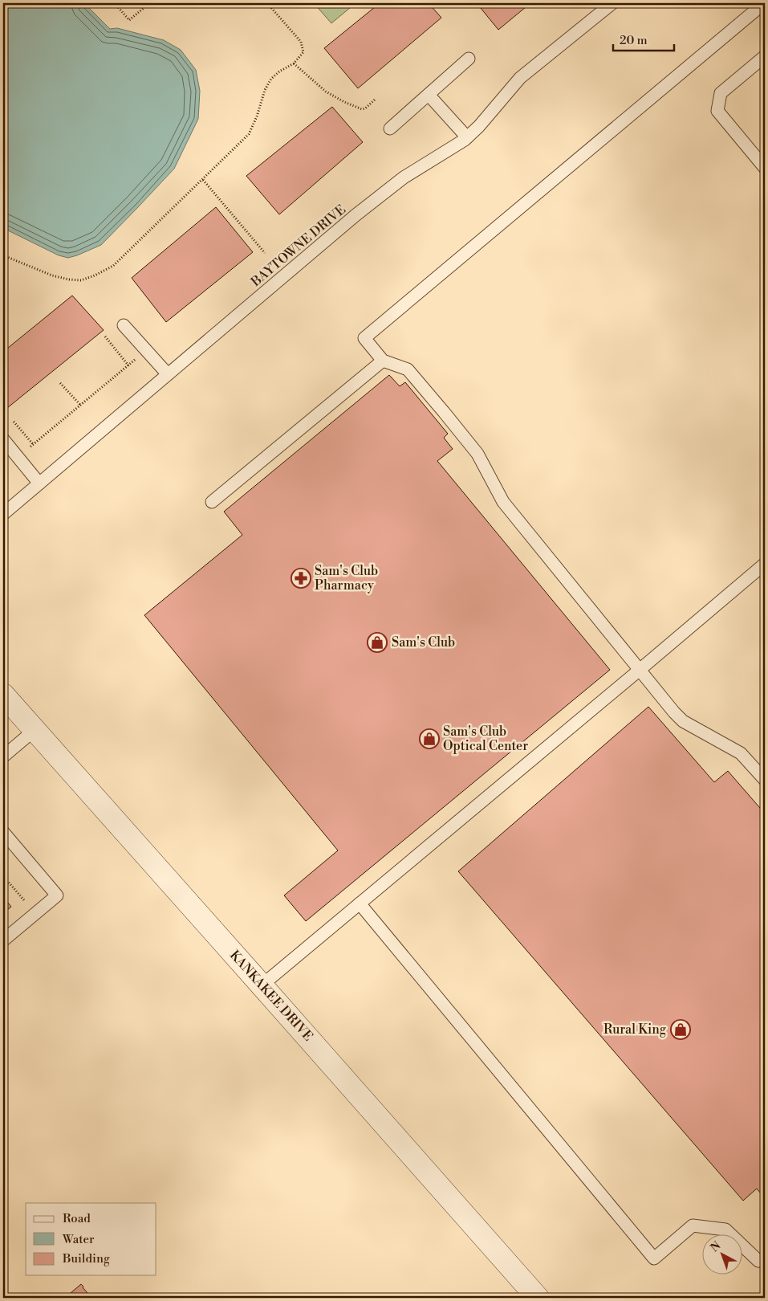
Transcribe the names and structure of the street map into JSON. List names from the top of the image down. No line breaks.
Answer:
{"streets":{"street":["KANKAKEE DRIVE"],"lane":["BAYTOWNE DRIVE"]},"places":{"pharmacy":["Sam's Club Pharmacy"],"shop":["Sam's Club","Sam's Club Optical Center","Rural King"]},"legend":["Road","Water","Building"],"scale_bar":"20 m","north":"top left"}
